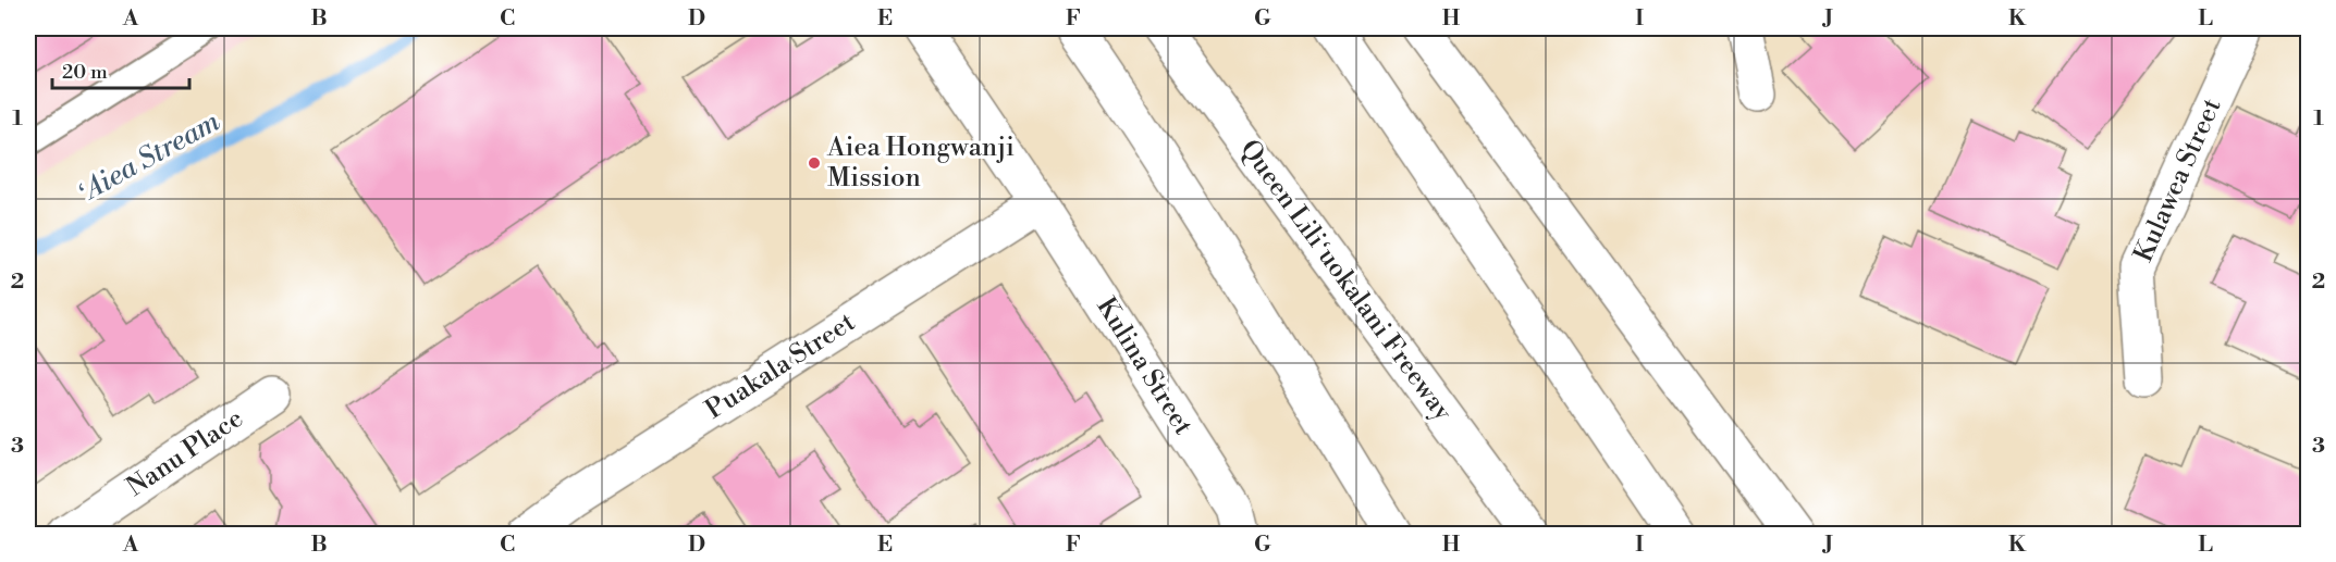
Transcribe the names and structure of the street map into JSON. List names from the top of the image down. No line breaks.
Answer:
{"streets":{"main road":["Kulawea Street","Queen Liliʻuokalani Freeway","Puakala Street","Kulina Street","Nanu Place"]},"crossings":[["Puakala Street","Kulina Street"]],"water":["ʻAiea Stream"],"places":["Aiea Hongwanji Mission"],"scale_bar":"20 m","grid":{"columns":["A","B","C","D","E","F","G","H","I","J","K","L"],"rows":["1","2","3"]}}
